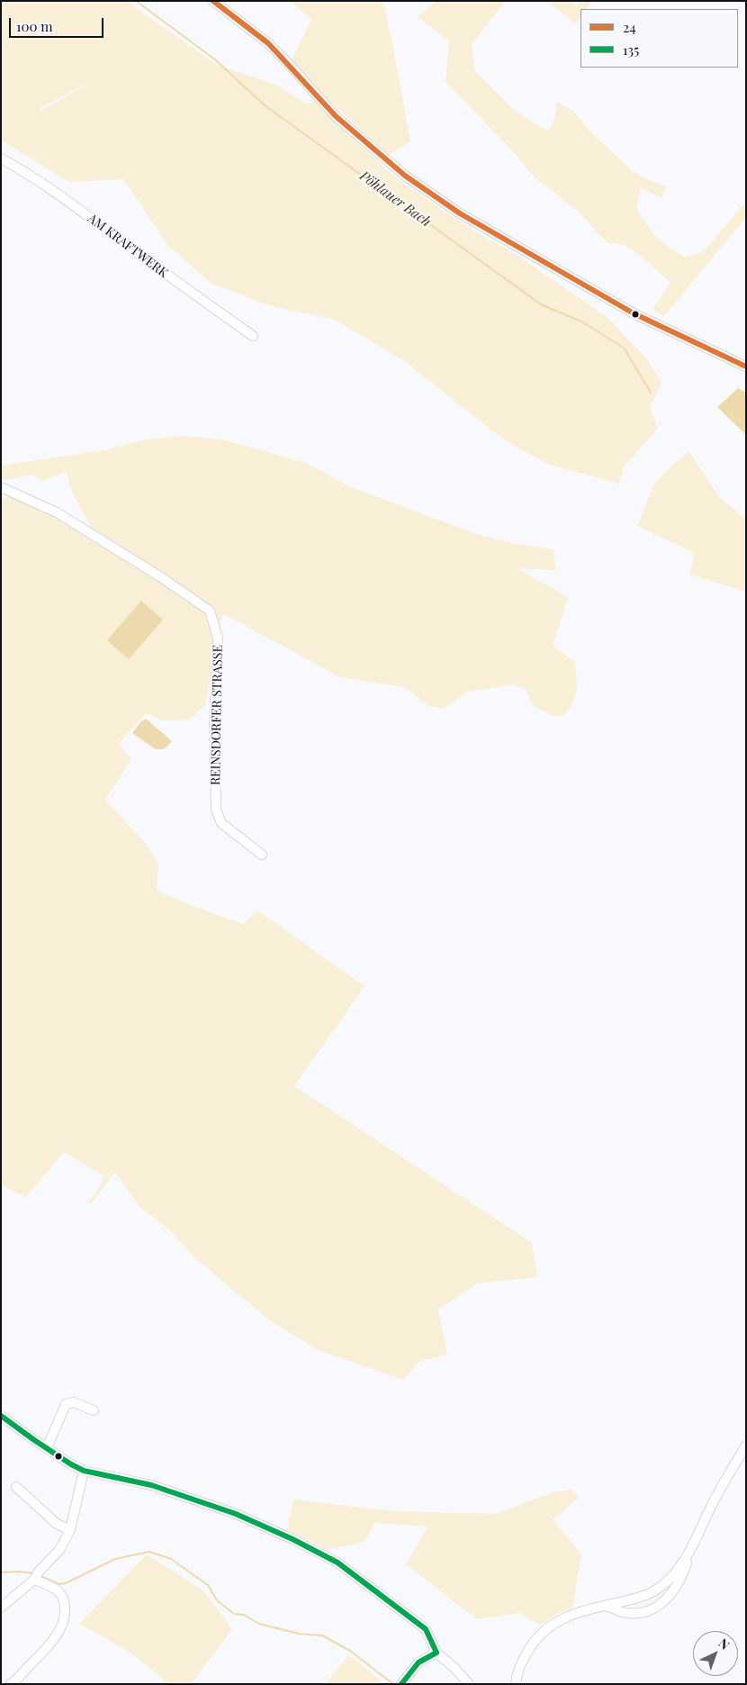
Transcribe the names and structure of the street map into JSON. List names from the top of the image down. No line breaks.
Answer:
{"streets":{"street":["AM KRAFTWERK","REINSDORFER STRASSE"]},"water":["Pöhlauer Bach"],"lines":["transit line 24","transit line 135"],"legend":["24","135"],"scale_bar":"100 m","north":"top right"}
